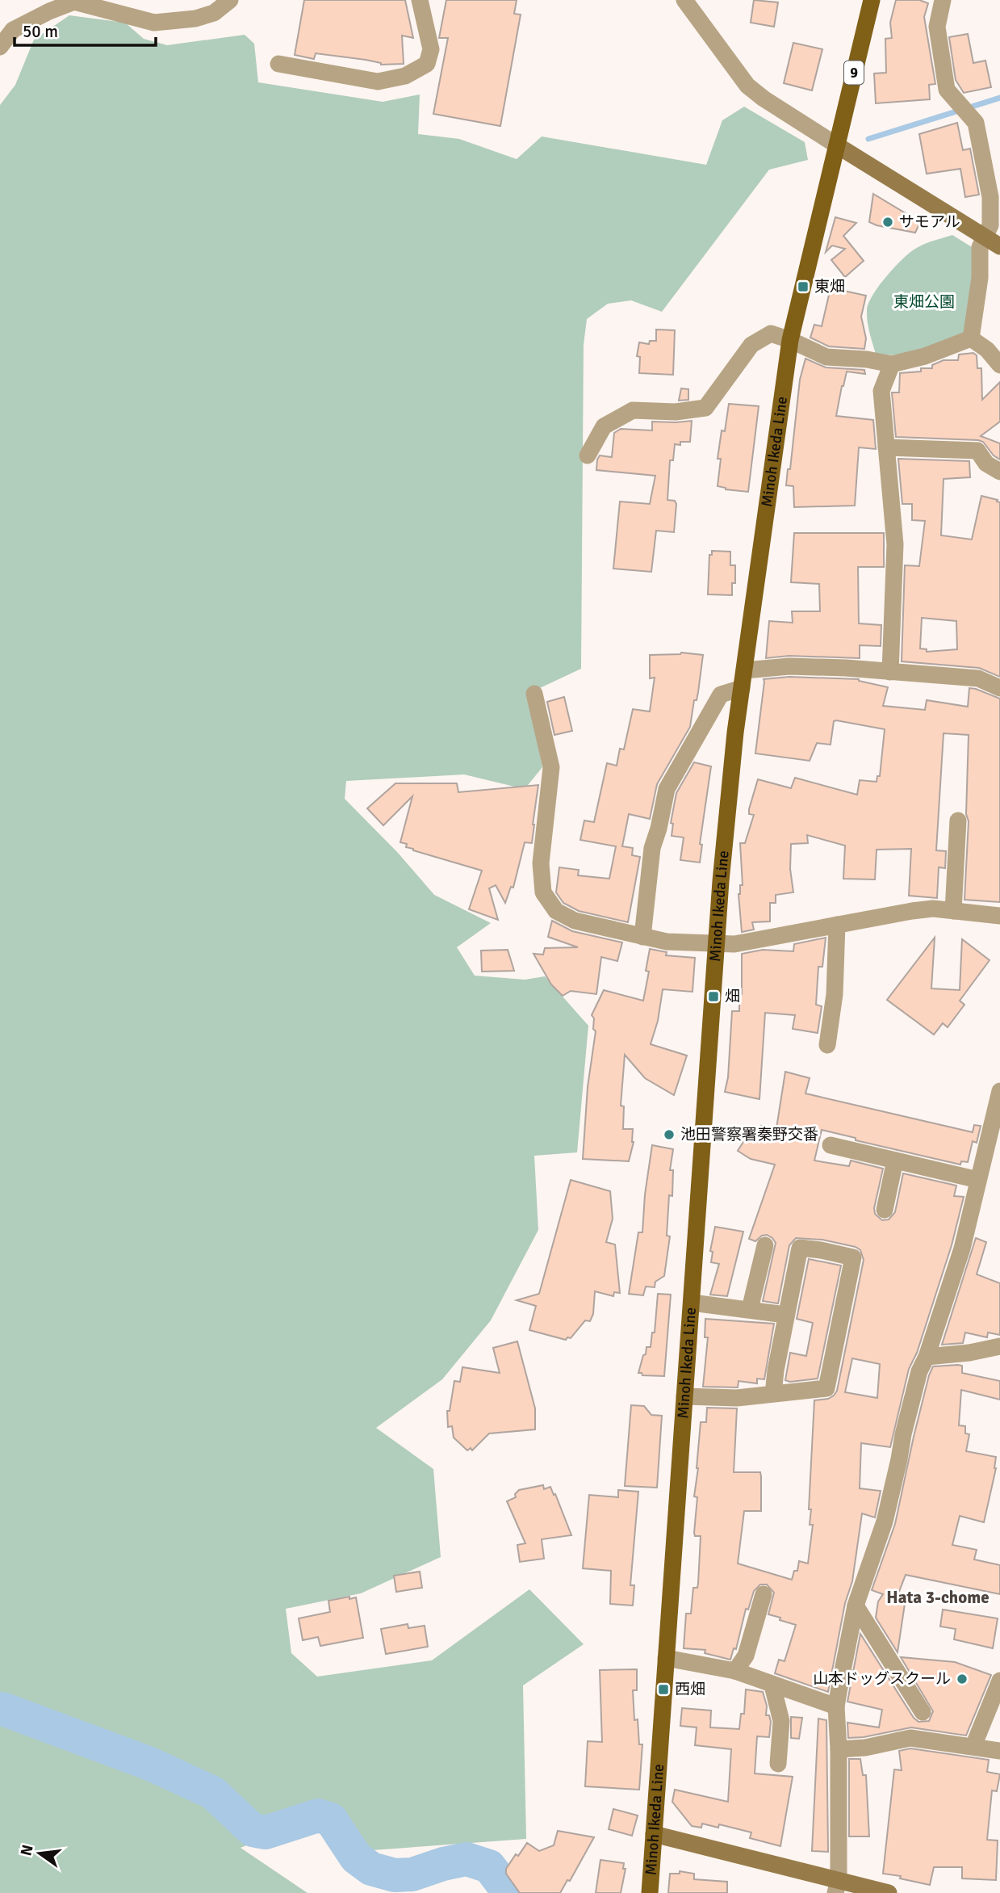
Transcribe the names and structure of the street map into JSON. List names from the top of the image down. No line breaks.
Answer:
{"streets":{"main road":["9","Minoh Ikeda Line"]},"districts":["Hata 3-chome"],"parks":["東畑公園"],"places":{"other":["サモアル","池田警察署秦野交番","山本ドッグスクール"],"transit":["東畑","畑","西畑"]},"scale_bar":"50 m","north":"left"}
